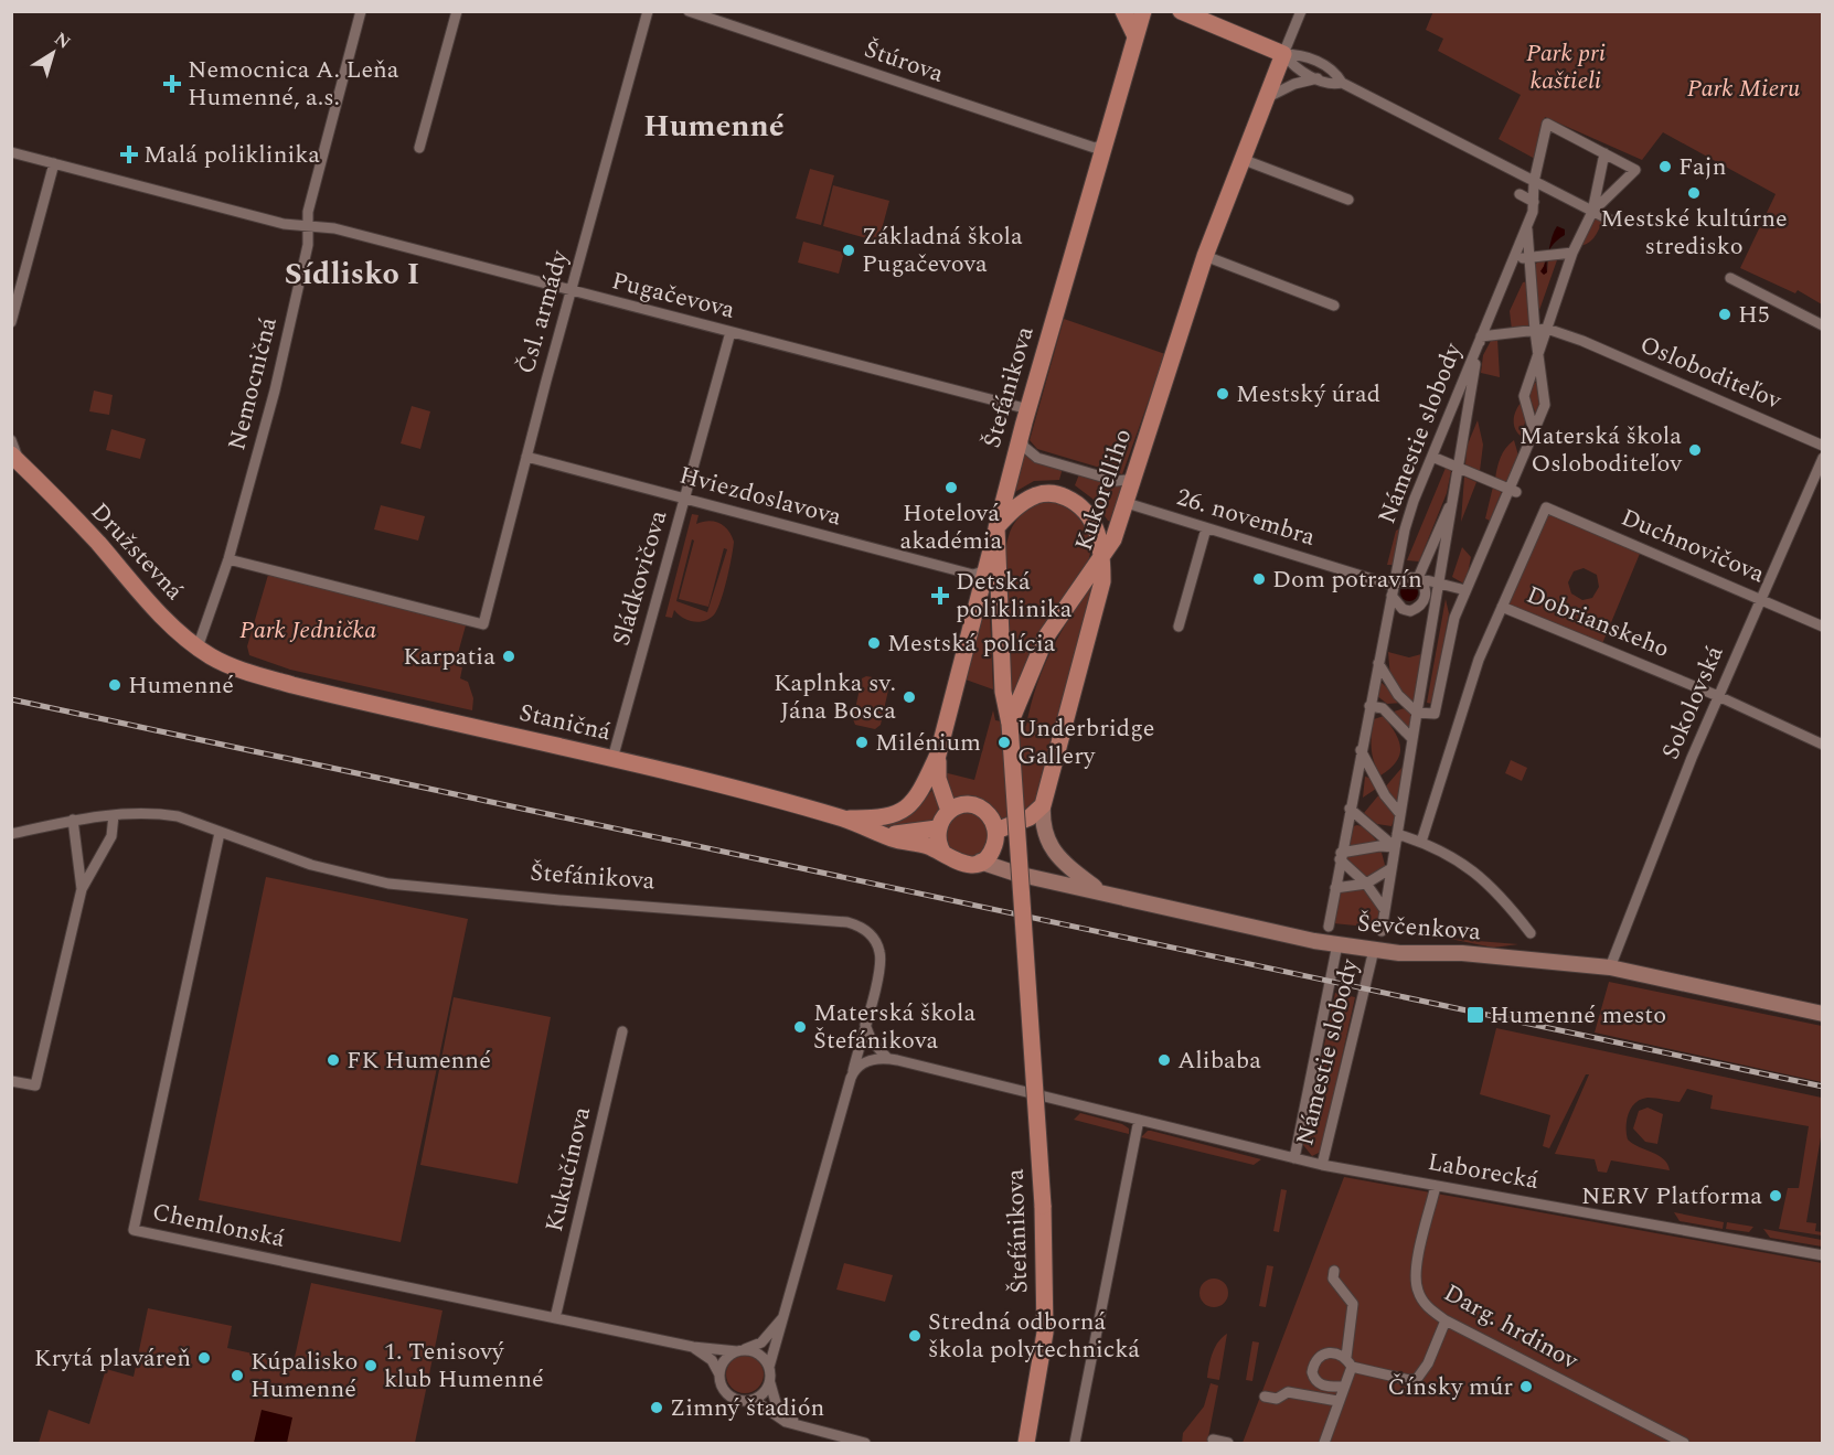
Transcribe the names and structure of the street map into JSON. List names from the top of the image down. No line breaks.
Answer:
{"streets":{"main road":["Štefánikova","Kukorelliho","Družstevná","Staničná","Ševčenkova"],"street":["Štúrova","Pugačevova","Čsl. armády","Osloboditeľov","Nemocničná","Námestie slobody","Hviezdoslavova","26. novembra","Duchnovičova","Sládkovičova","Dobrianskeho","Sokolovská","Kukučínova","Laborecká","Chemlonská","Darg. hrdinov"]},"crossings":[["Štúrova","Štefánikova"],["Pugačevova","Čsl. armády"],["Pugačevova","Nemocničná"],["Pugačevova","Štefánikova"],["Pugačevova","Sládkovičova"],["Čsl. armády","Nemocničná"],["Čsl. armády","Hviezdoslavova"],["Osloboditeľov","Námestie slobody"],["Nemocničná","Družstevná"],["Štefánikova","Hviezdoslavova"],["Štefánikova","Chemlonská"],["Námestie slobody","26. novembra"],["Námestie slobody","Ševčenkova"],["Námestie slobody","Laborecká"],["Kukorelliho","26. novembra"],["Hviezdoslavova","Sládkovičova"],["Duchnovičova","Dobrianskeho"],["Duchnovičova","Sokolovská"],["Družstevná","Staničná"],["Sládkovičova","Staničná"],["Dobrianskeho","Sokolovská"],["Sokolovská","Ševčenkova"],["Staničná","Ševčenkova"],["Kukučínova","Chemlonská"],["Laborecká","Darg. hrdinov"]],"districts":["Humenné","Sídlisko I"],"parks":["Park pri kaštieli","Park Mieru","Park Jednička"],"places":{"health":["Nemocnica A. Leňa Humenné, a.s.","Malá poliklinika","Detská poliklinika"],"other":["Fajn","Mestské kultúrne stredisko","Základná škola Pugačevova","H5","Mestský úrad","Materská škola Osloboditeľov","Hotelová akadémia","Dom potravín","Mestská polícia","Karpatia","Humenné","Kaplnka sv. Jána Bosca","Milénium","Underbridge Gallery","Materská škola Štefánikova","FK Humenné","Alibaba","NERV Platforma","Stredná odborná škola polytechnická","Krytá plaváreň","1. Tenisový klub Humenné","Kúpalisko Humenné","Čínsky múr","Zimný štadión"],"transit":["Humenné mesto"]},"north":"top right"}
